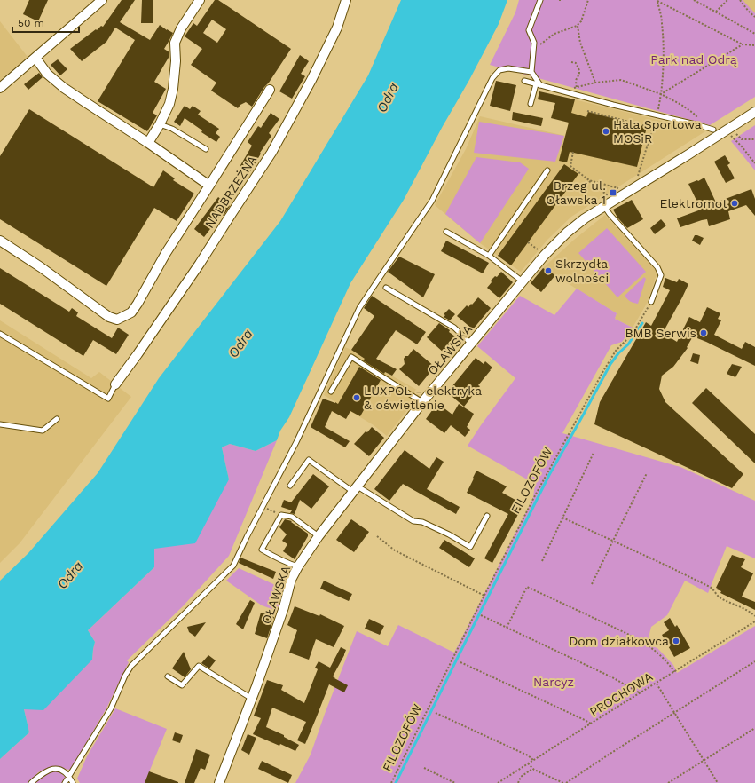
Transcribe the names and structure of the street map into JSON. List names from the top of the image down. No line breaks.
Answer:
{"streets":{"street":["NADBRZEŻNA","OŁAWSKA"],"path":["FILOZOFÓW","PROCHOWA"]},"water":["Odra"],"parks":["Park nad Odrą","Narcyz"],"places":{"other":["Hala Sportowa MOSiR","Elektromot","Skrzydła wolności","BMB Serwis","LUXPOL - elektryka & oświetlenie","Dom działkowca"],"transit":["Brzeg ul. Oławska 1"]},"scale_bar":"50 m"}
